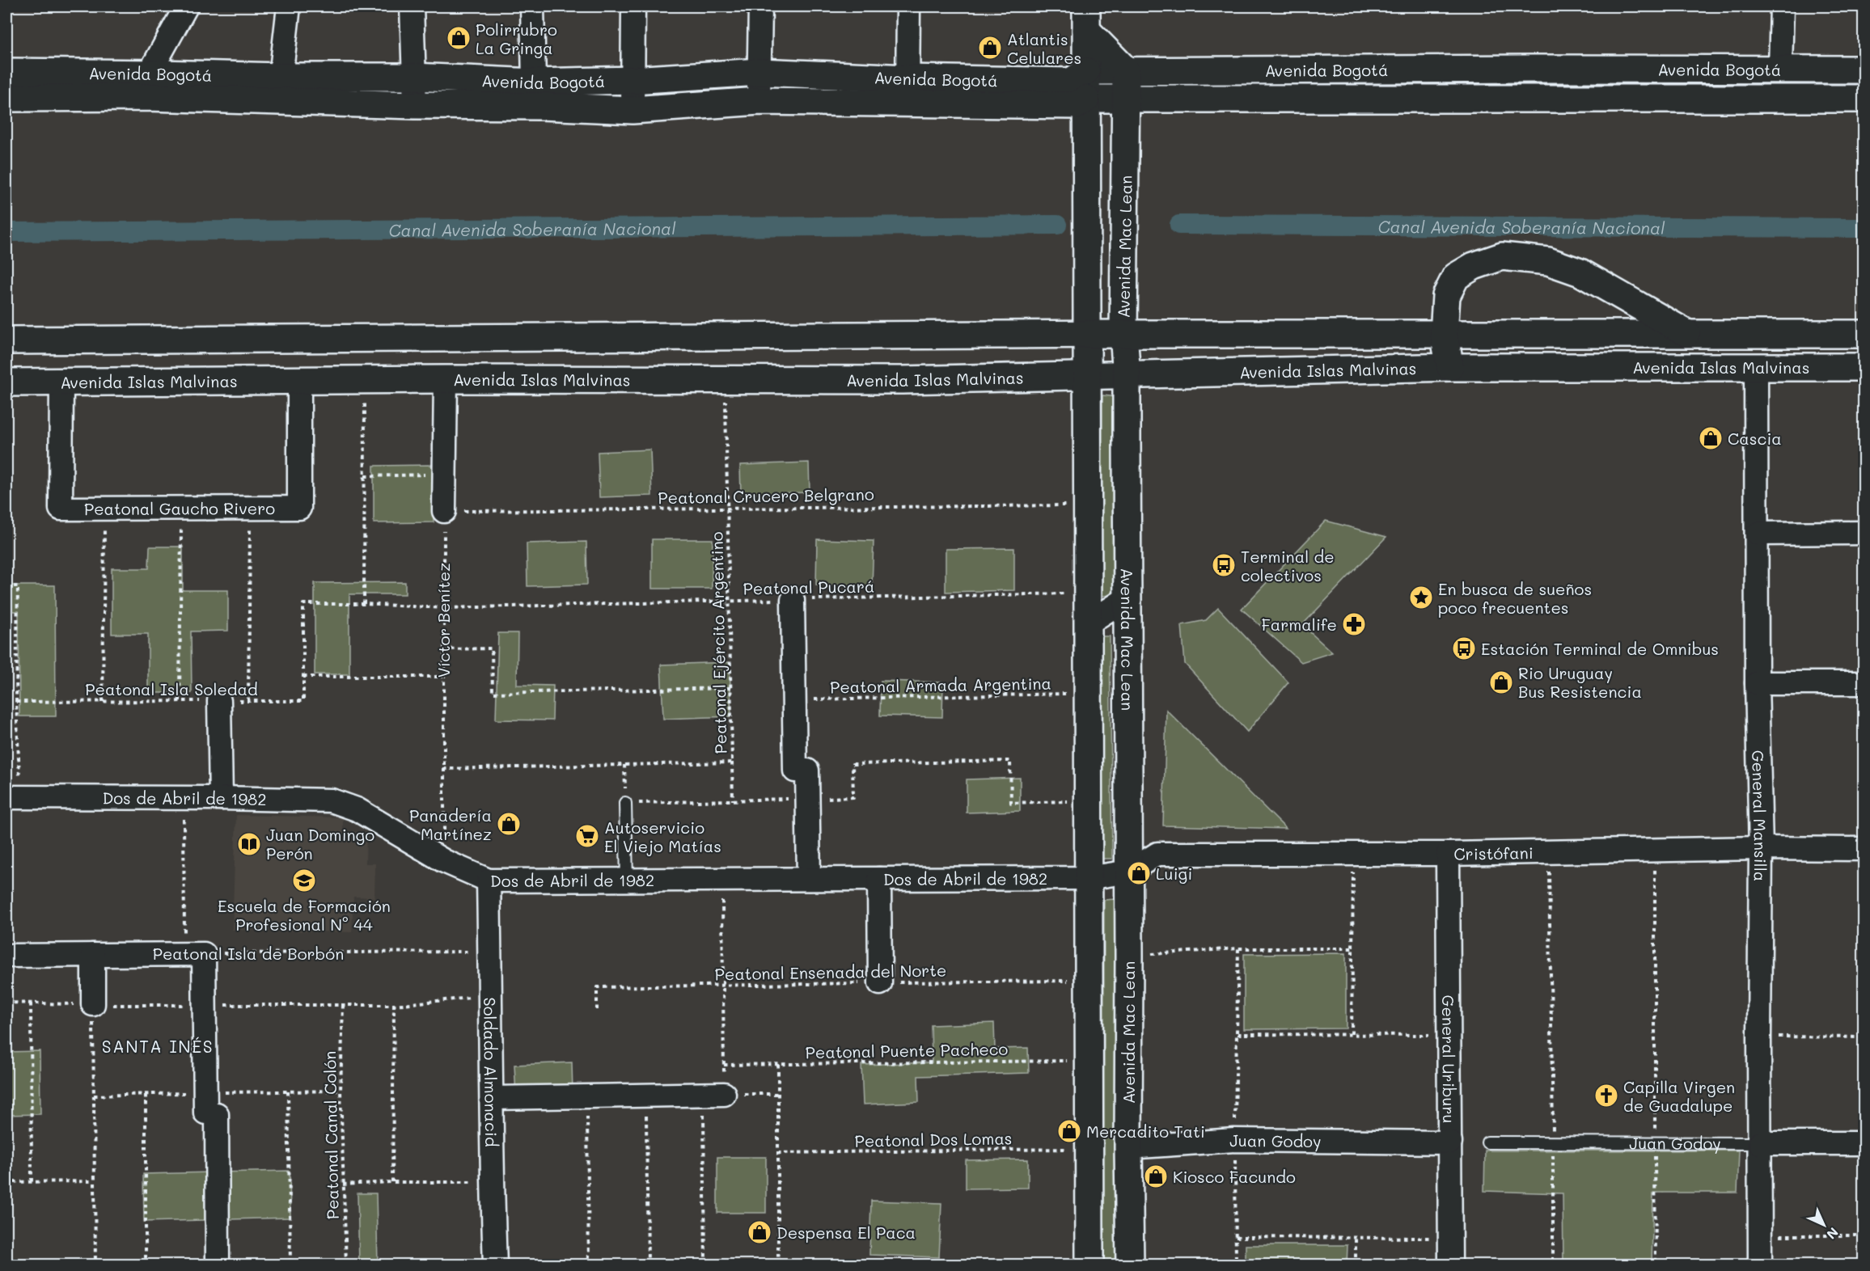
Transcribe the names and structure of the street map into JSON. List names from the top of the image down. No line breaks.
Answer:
{"streets":{"main road":["Avenida Bogotá","Avenida Mac Lean","Avenida Islas Malvinas"],"street":["Peatonal Gaucho Rivero","Dos de Abril de 1982","General Mansilla","Cristófani","Peatonal Isla de Borbón","General Uriburu","Soldado Almonacid","Juan Godoy"],"path":["Peatonal Crucero Belgrano","Peatonal Pucará","Víctor Benítez","Peatonal Ejército Argentino","Peatonal Armada Argentina","Peatonal Isla Soledad","Peatonal Ensenada del Norte","Peatonal Puente Pacheco","Peatonal Canal Colón","Peatonal Dos Lomas"]},"crossings":[["Avenida Bogotá","Avenida Mac Lean"],["Avenida Mac Lean","Avenida Islas Malvinas"],["Avenida Mac Lean","Dos de Abril de 1982"],["Avenida Mac Lean","Cristófani"],["Avenida Mac Lean","Juan Godoy"],["Avenida Islas Malvinas","Peatonal Gaucho Rivero"],["Avenida Islas Malvinas","Peatonal Ejército Argentino"],["Avenida Islas Malvinas","General Mansilla"],["Peatonal Crucero Belgrano","Víctor Benítez"],["Peatonal Crucero Belgrano","Peatonal Ejército Argentino"],["Peatonal Pucará","Víctor Benítez"],["Peatonal Pucará","Peatonal Ejército Argentino"],["Peatonal Pucará","Peatonal Isla Soledad"],["Víctor Benítez","Peatonal Ejército Argentino"],["Víctor Benítez","Dos de Abril de 1982"],["Dos de Abril de 1982","Cristófani"],["Dos de Abril de 1982","Soldado Almonacid"],["General Mansilla","Cristófani"],["General Mansilla","Juan Godoy"],["Cristófani","General Uriburu"],["Peatonal Isla de Borbón","Soldado Almonacid"],["General Uriburu","Juan Godoy"]],"districts":["SANTA INÉS"],"water":["Canal Avenida Soberanía Nacional"],"places":{"shop":["Polirrubro La Gringa","Atlantis Celulares","Cascia","Rio Uruguay Bus Resistencia","Panadería Martínez","Luigi","Mercadito Tati","Kiosco Facundo","Despensa El Paca"],"bus stop":["Terminal de colectivos","Estación Terminal de Omnibus"],"place":["En busca de sueños poco frecuentes"],"pharmacy":["Farmalife"],"supermarket":["Autoservicio El Viejo Matías"],"library":["Juan Domingo Perón"],"school or university":["Escuela de Formación Profesional N° 44"],"church":["Capilla Virgen de Guadalupe"]},"north":"bottom right"}
